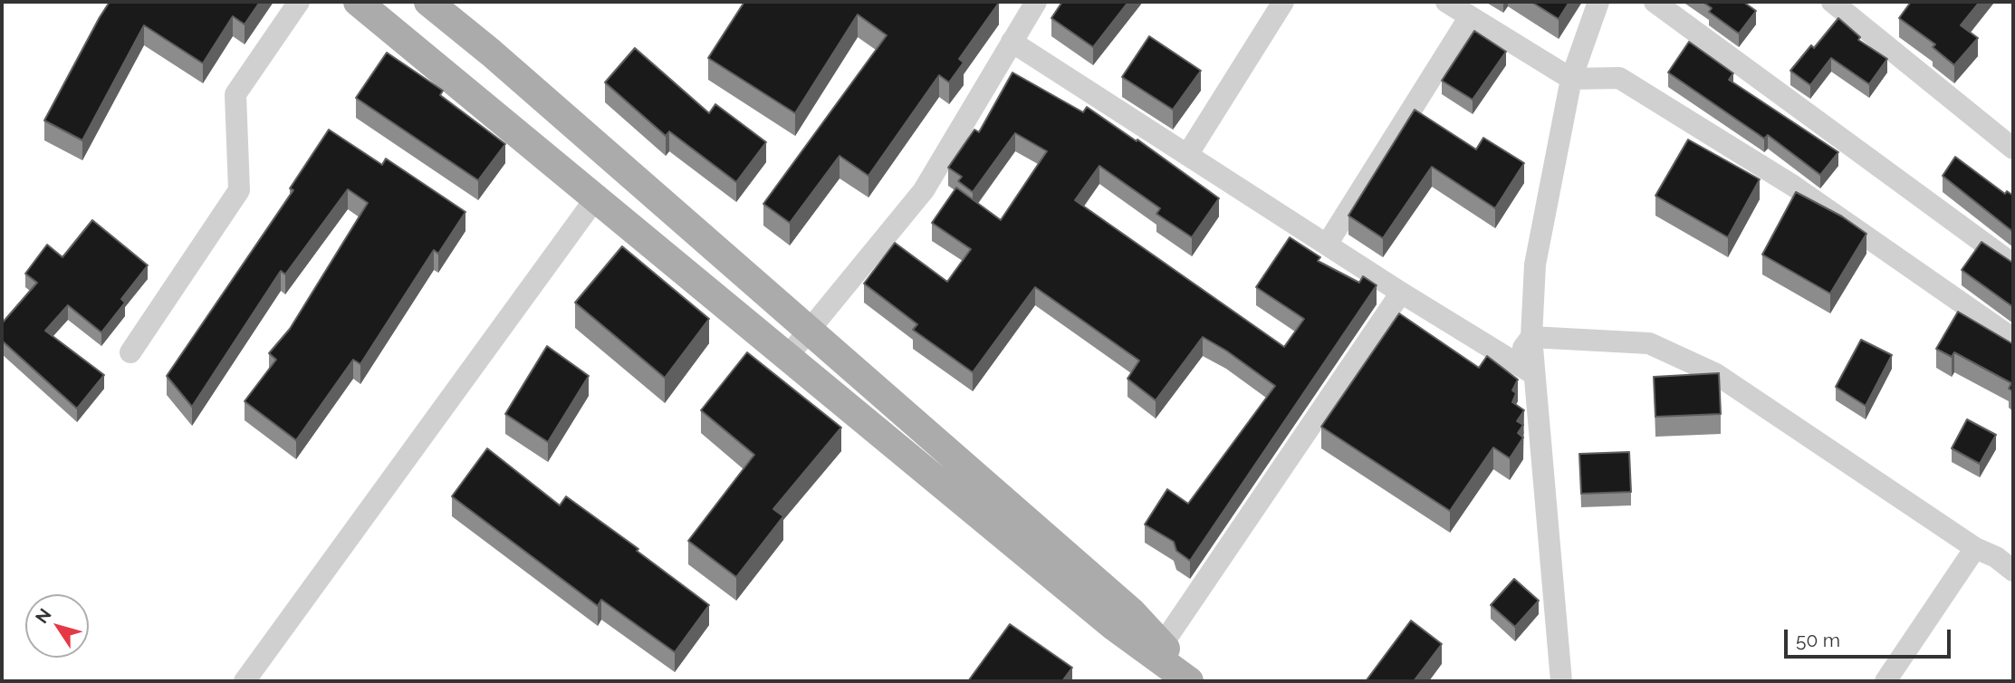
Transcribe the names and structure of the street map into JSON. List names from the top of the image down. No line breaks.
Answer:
{"scale_bar":"50 m","north":"top left"}
